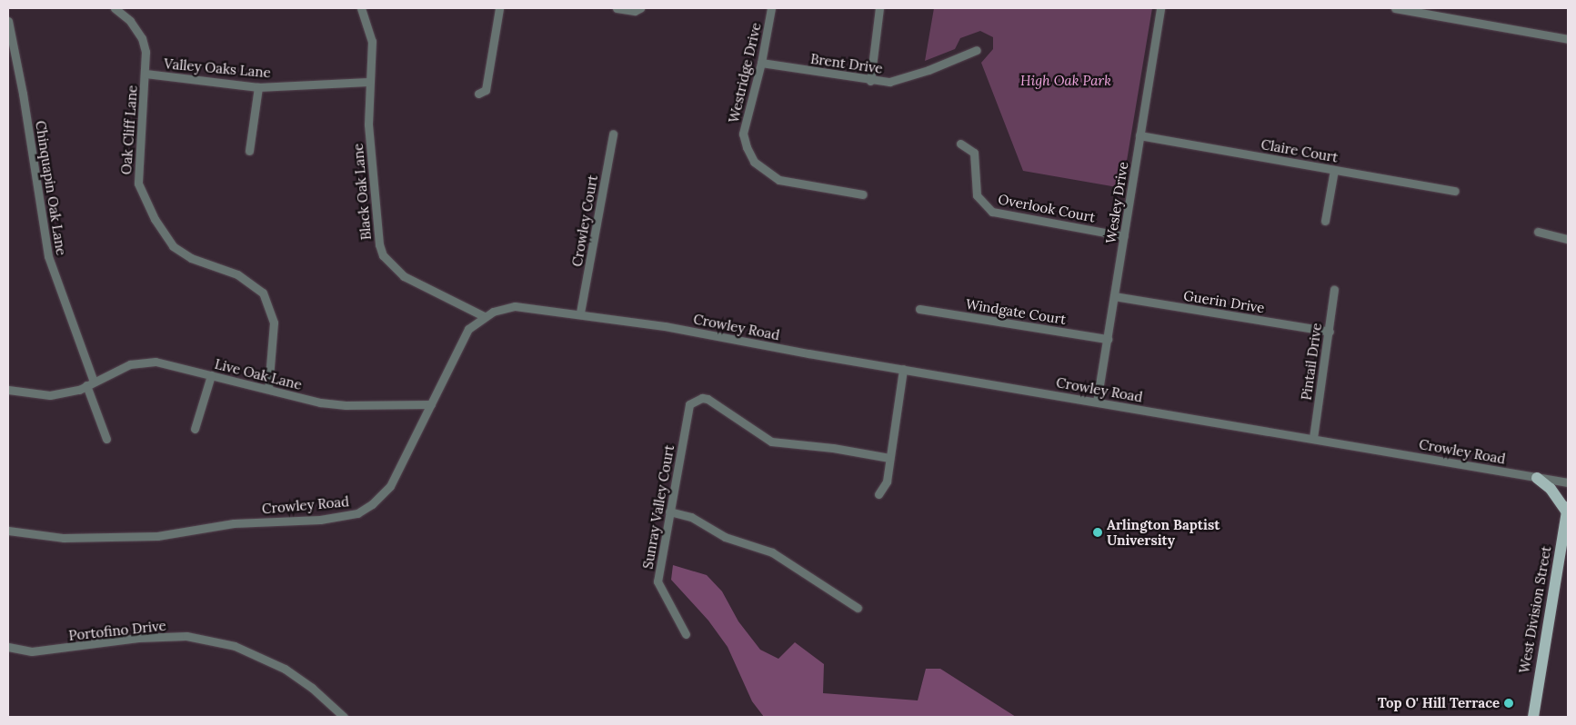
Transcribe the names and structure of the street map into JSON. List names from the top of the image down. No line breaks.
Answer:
{"streets":{"main road":["West Division Street"],"street":["Brent Drive","Valley Oaks Lane","Westridge Drive","Oak Cliff Lane","Claire Court","Chinquapin Oak Lane","Black Oak Lane","Wesley Drive","Overlook Court","Crowley Court","Guerin Drive","Windgate Court","Crowley Road","Pintail Drive","Live Oak Lane","Sunray Valley Court","Portofino Drive"]},"crossings":[["Brent Drive","Westridge Drive"],["Valley Oaks Lane","Oak Cliff Lane"],["Valley Oaks Lane","Black Oak Lane"],["Oak Cliff Lane","Live Oak Lane"],["Claire Court","Wesley Drive"],["Chinquapin Oak Lane","Live Oak Lane"],["Black Oak Lane","Crowley Road"],["Wesley Drive","Overlook Court"],["Wesley Drive","Guerin Drive"],["Wesley Drive","Windgate Court"],["Wesley Drive","Crowley Road"],["Crowley Court","Crowley Road"],["Guerin Drive","Pintail Drive"],["Crowley Road","Pintail Drive"],["Crowley Road","Live Oak Lane"]],"parks":["High Oak Park"],"places":["Arlington Baptist University","Top O' Hill Terrace"]}
